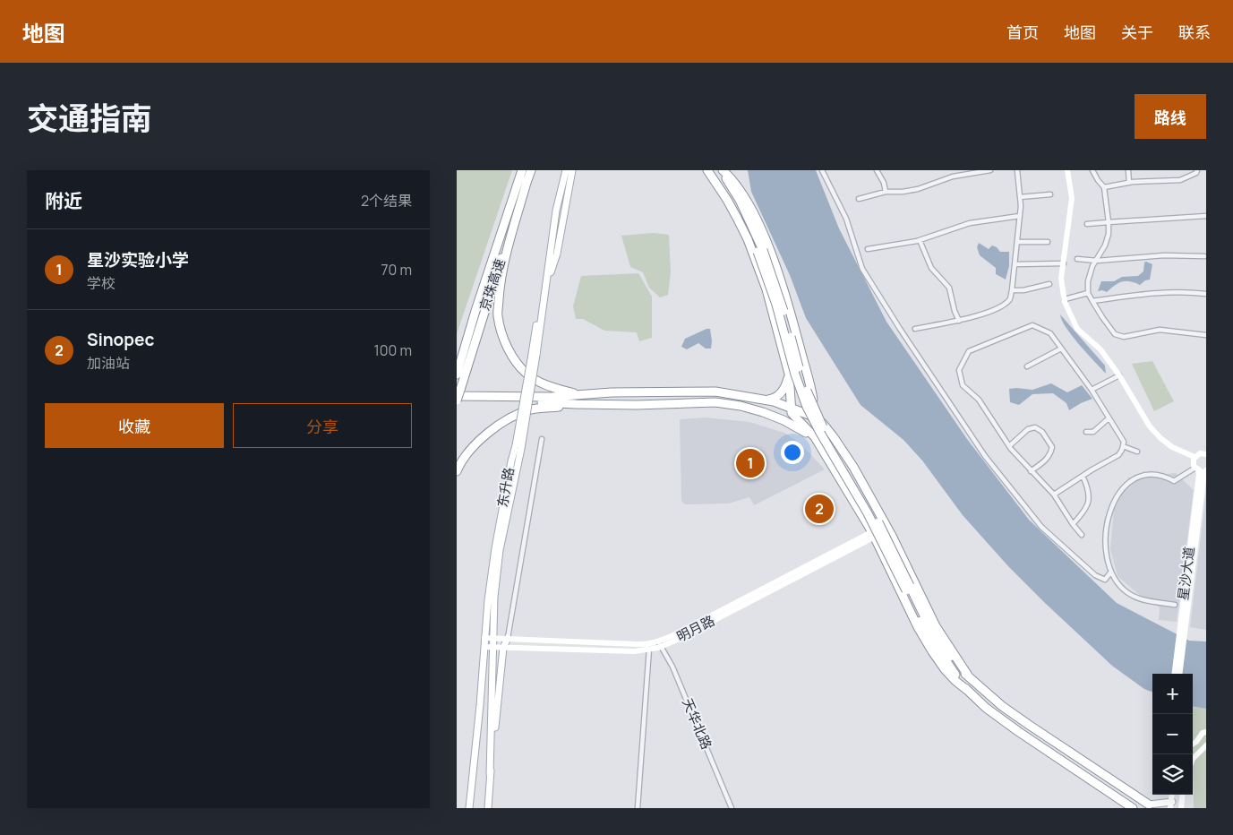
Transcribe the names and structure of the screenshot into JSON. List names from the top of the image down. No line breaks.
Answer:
{"streets":{"highway":["京珠高速"],"main road":["东升路"],"street":["星沙大道","明月路","天华北路"]},"crossings":[["东升路","明月路"],["明月路","天华北路"]],"page":{"header":"地图","nav":["首页","地图","关于","联系"],"title":"交通指南","buttons":["路线",["收藏","分享"]],"heading":["附近","2个结果"],"list":[{"mark":"1","name":"星沙实验小学","note":"学校","value":"70 m"},{"mark":"2","name":"Sinopec","note":"加油站","value":"100 m"}],"pins":["1","2"],"map_buttons":["+","−"]}}
